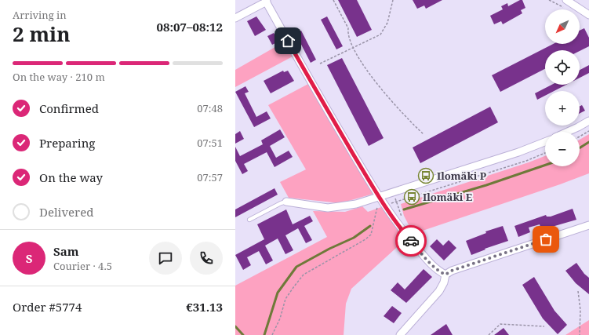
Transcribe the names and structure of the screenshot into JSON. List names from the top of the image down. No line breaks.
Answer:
{"places":{"bus stop":["Ilomäki P","Ilomäki E"]},"north":"bottom left","page":{"heading":["2 min","Arriving in","08:07–08:12"],"panel":["Sam","Courier · 4.5","Order #5774","€31.13"],"map_buttons":["+","−"],"bar":"On the way · 210 m","list":[["Confirmed","07:48"],["Preparing","07:51"],["On the way","07:57"],"Delivered"],"round":"S"}}
